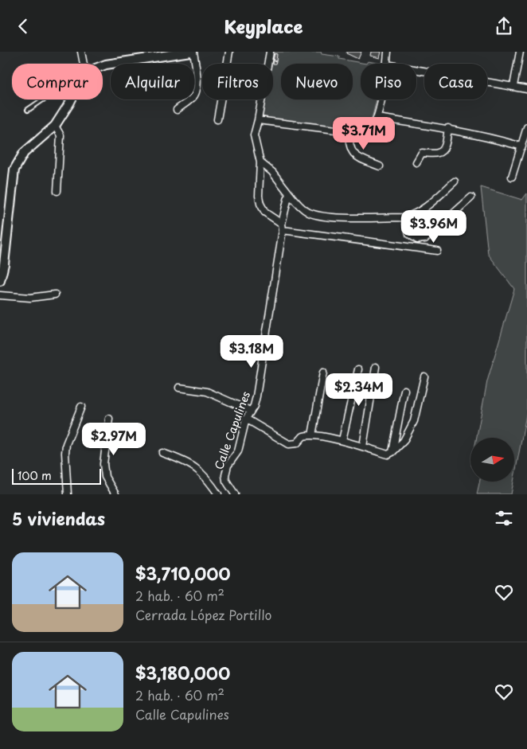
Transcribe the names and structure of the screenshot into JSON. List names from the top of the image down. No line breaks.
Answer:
{"streets":{"street":["Calle Capulines"]},"scale_bar":"100 m","north":"right","page":{"header":"Keyplace","chip":["Comprar","Alquilar","Filtros","Nuevo","Piso","Casa"],"price":["$3.71M","$3.96M","$3.18M","$2.34M","$2.97M"],"scale":"100 m","heading":"5 viviendas","list":[{"name":"$3,710,000","note":"2 hab. · 60 m² · Cerrada López Portillo"},{"name":"$3,180,000","note":"2 hab. · 60 m² · Calle Capulines"}]}}
